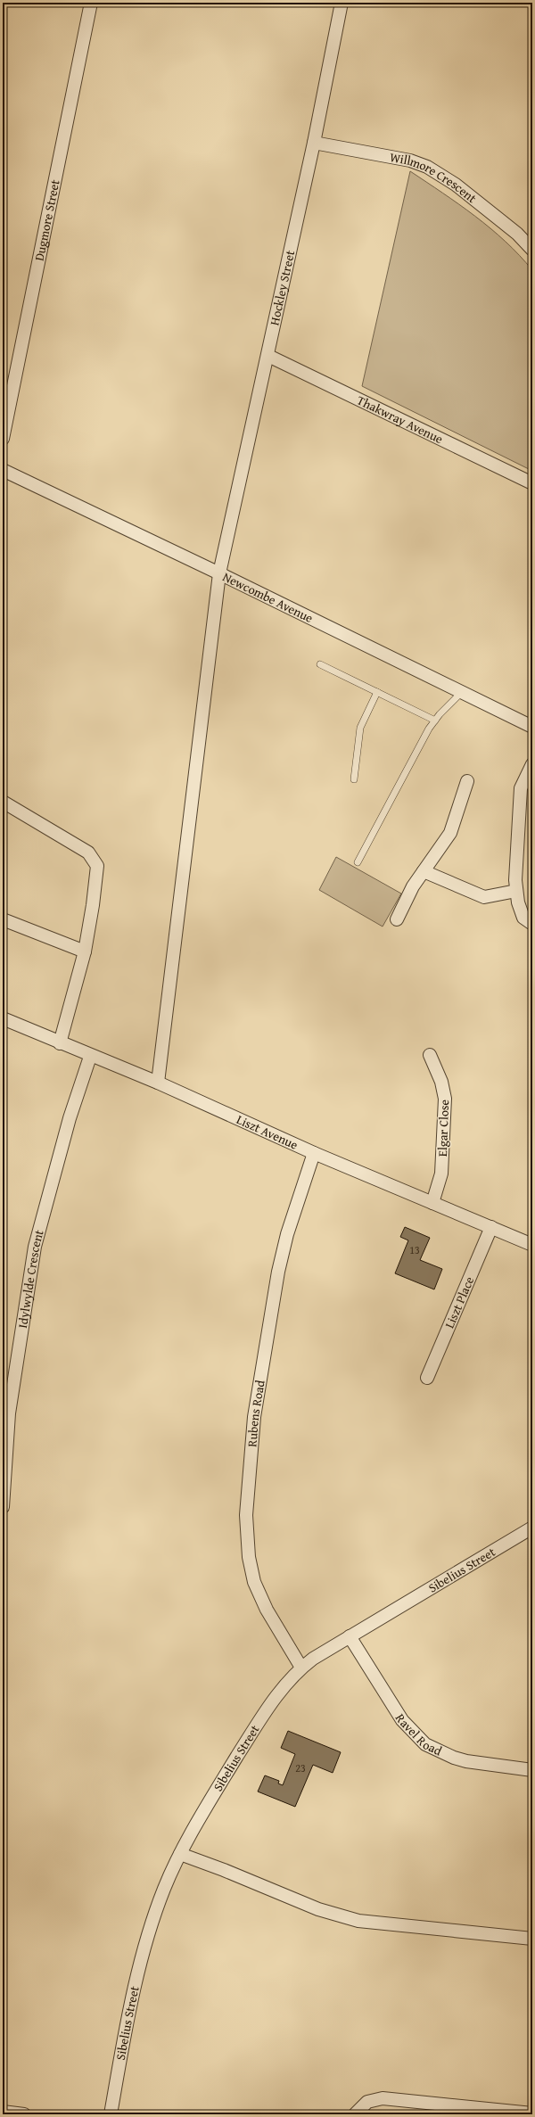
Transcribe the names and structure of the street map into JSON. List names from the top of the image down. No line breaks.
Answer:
{"streets":{"street":["Willmore Crescent","Dugmore Street","Hockley Street","Thakwray Avenue","Newcombe Avenue","Elgar Close","Liszt Avenue","Idylwylde Crescent","Liszt Place","Rubens Road","Sibelius Street","Ravel Road"]},"crossings":[["Willmore Crescent","Hockley Street"],["Hockley Street","Thakwray Avenue"],["Hockley Street","Newcombe Avenue"],["Hockley Street","Liszt Avenue"],["Elgar Close","Liszt Avenue"],["Liszt Avenue","Idylwylde Crescent"],["Liszt Avenue","Liszt Place"],["Liszt Avenue","Rubens Road"],["Rubens Road","Sibelius Street"],["Sibelius Street","Ravel Road"]],"house_numbers":["13","23"]}
